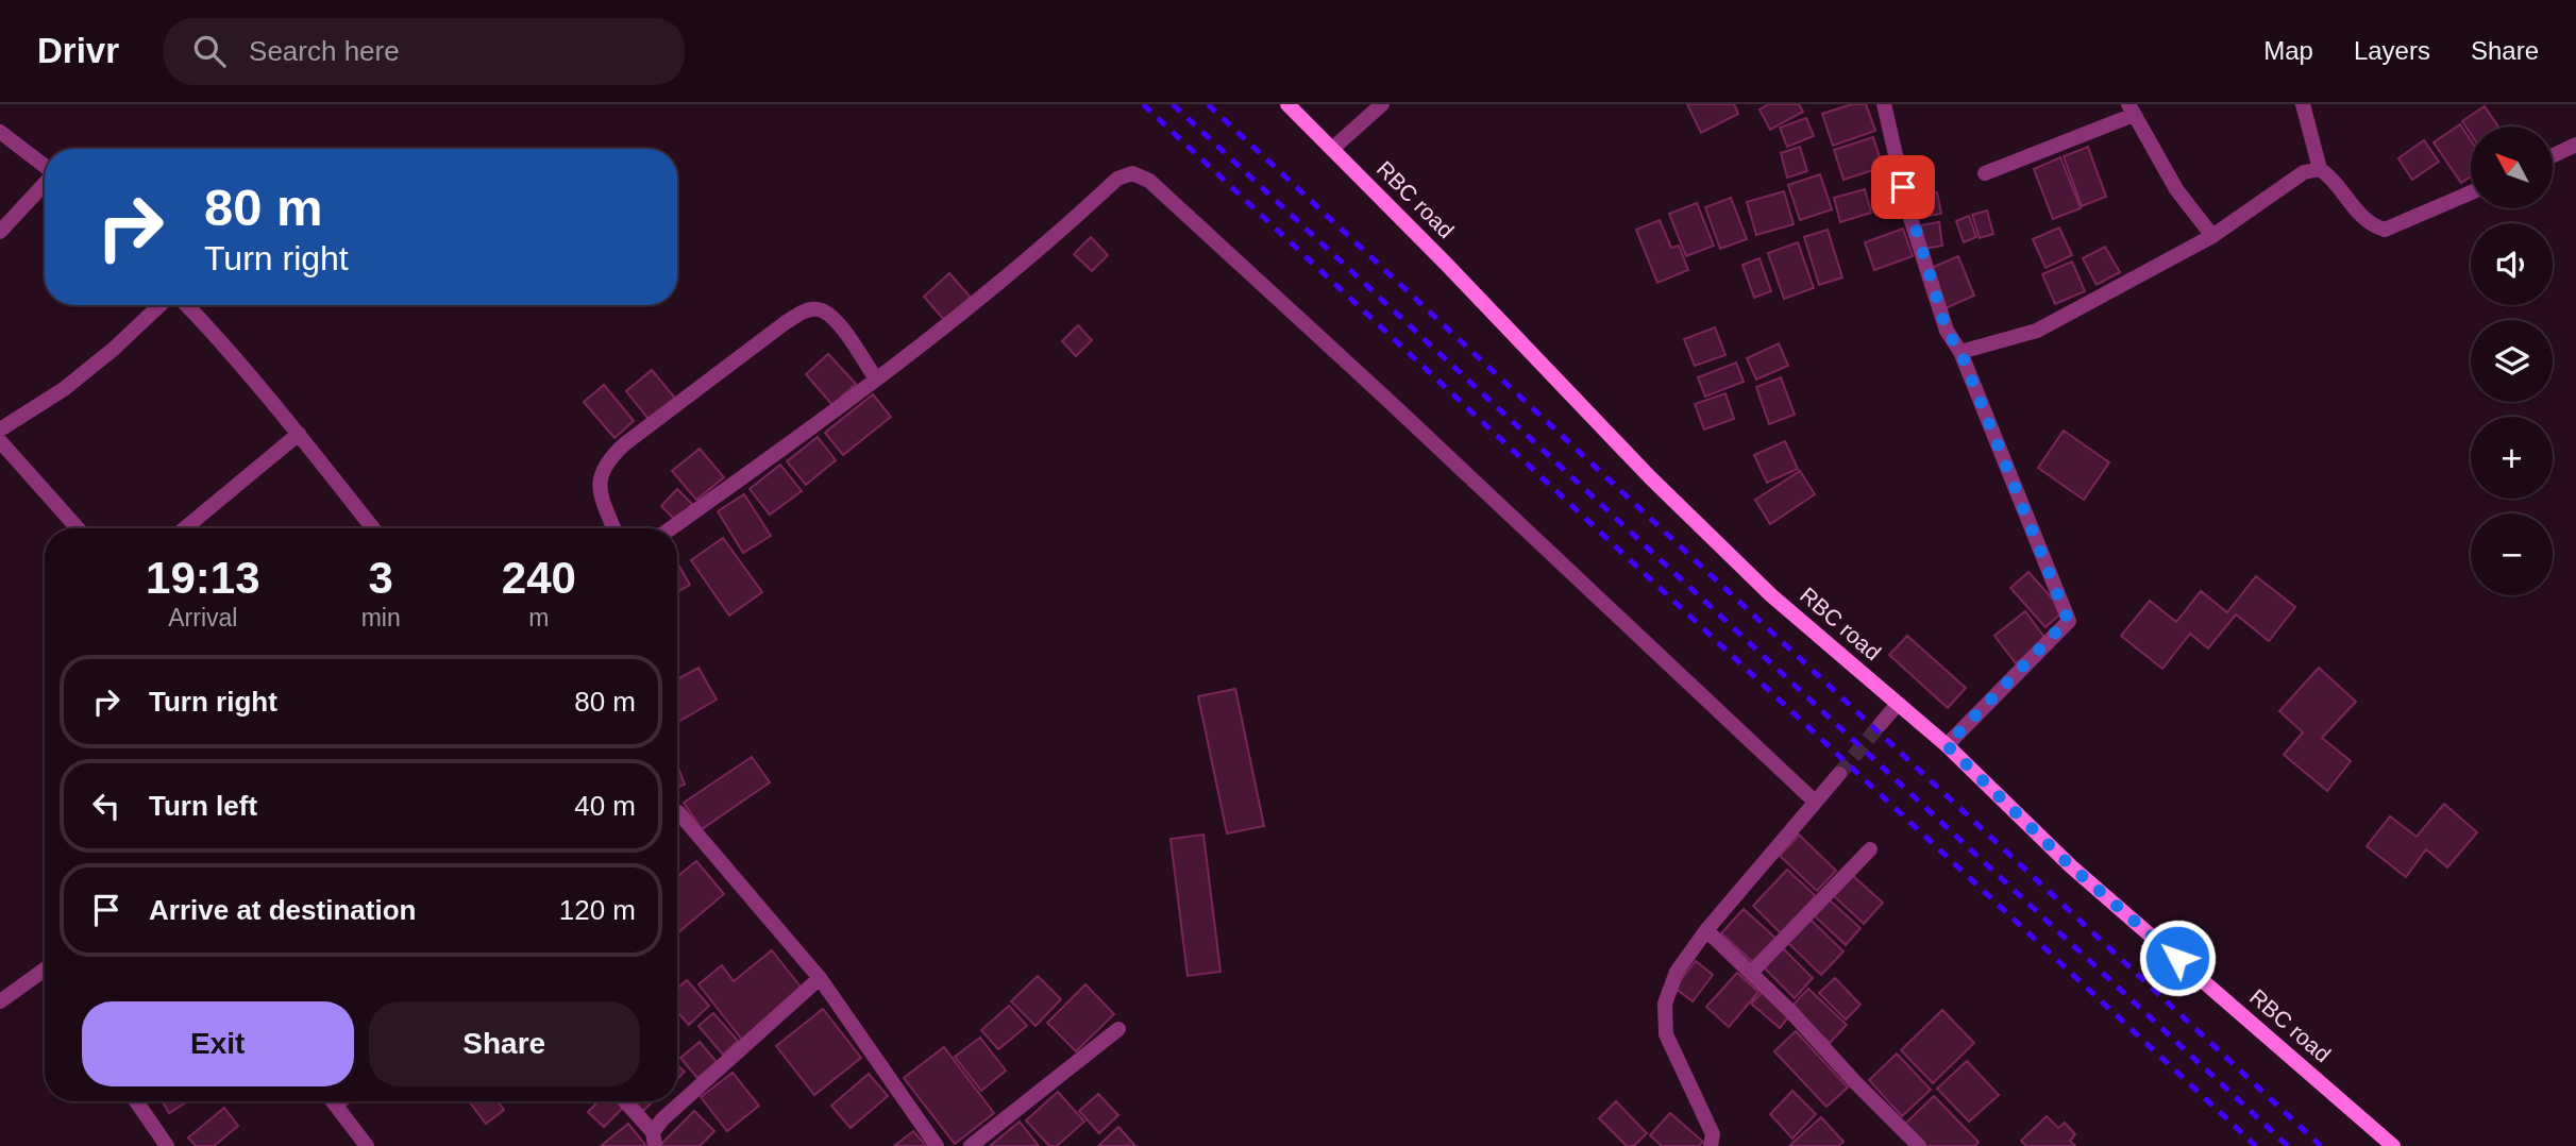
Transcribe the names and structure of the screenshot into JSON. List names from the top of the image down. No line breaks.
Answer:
{"streets":{"street":["RBC road"]},"north":"top left","page":{"header":"Drivr","search":"Search here","nav":["Map","Layers","Share"],"map_buttons":["+","−"],"turn":["80 m","Turn right"],"eta":["19:13","Arrival","3","min","240","m"],"list":[{"name":"Turn right","value":"80 m"},{"name":"Turn left","value":"40 m"},{"name":"Arrive at destination","value":"120 m"}],"buttons":["Exit","Share"]}}
